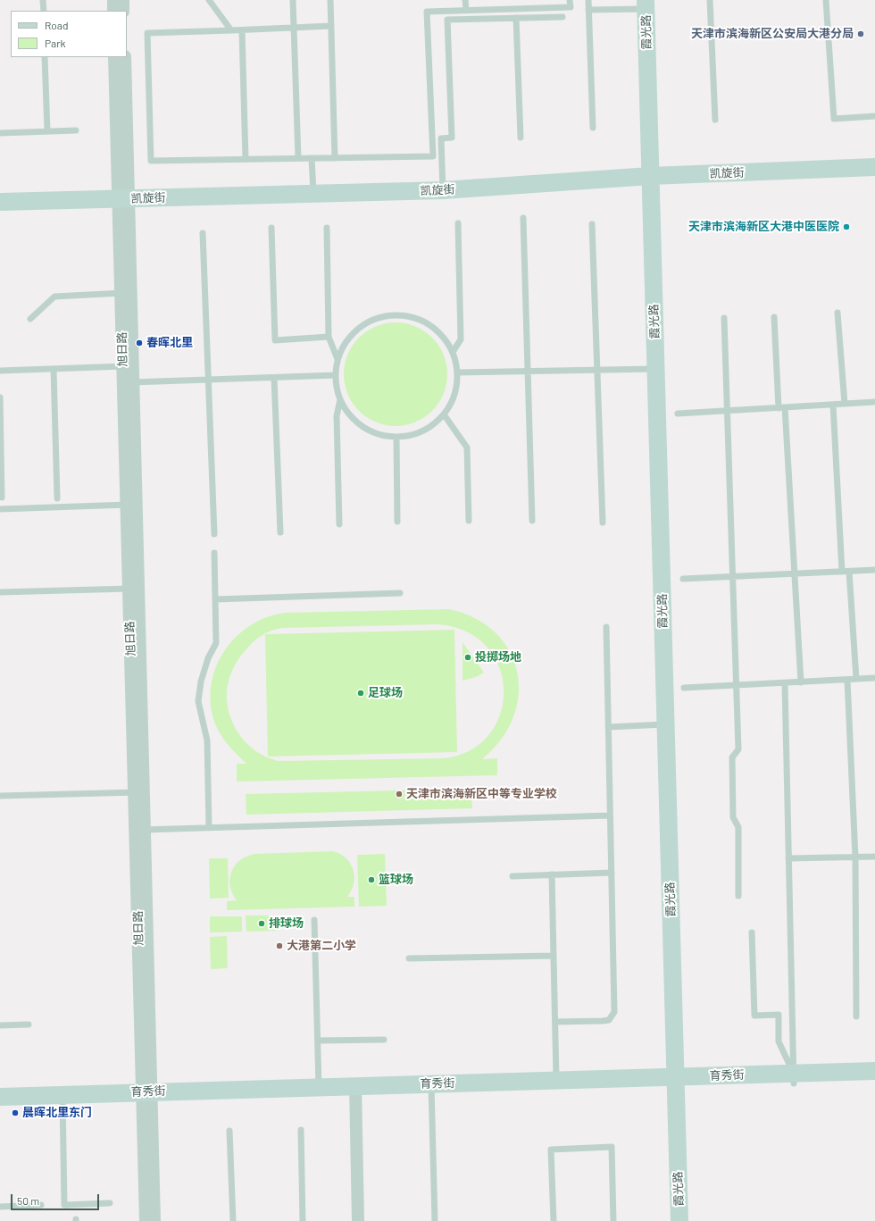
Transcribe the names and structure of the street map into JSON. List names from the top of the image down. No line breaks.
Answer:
{"streets":{"street":["霞光路","凯旋街","旭日路","育秀街"]},"crossings":[["霞光路","凯旋街"],["霞光路","育秀街"],["凯旋街","旭日路"],["旭日路","育秀街"]],"places":["天津市滨海新区公安局大港分局","天津市滨海新区大港中医医院","春晖北里","投掷场地","足球场","天津市滨海新区中等专业学校","篮球场","排球场","大港第二小学","晨晖北里东门"],"legend":["Road","Park"],"scale_bar":"50 m"}
